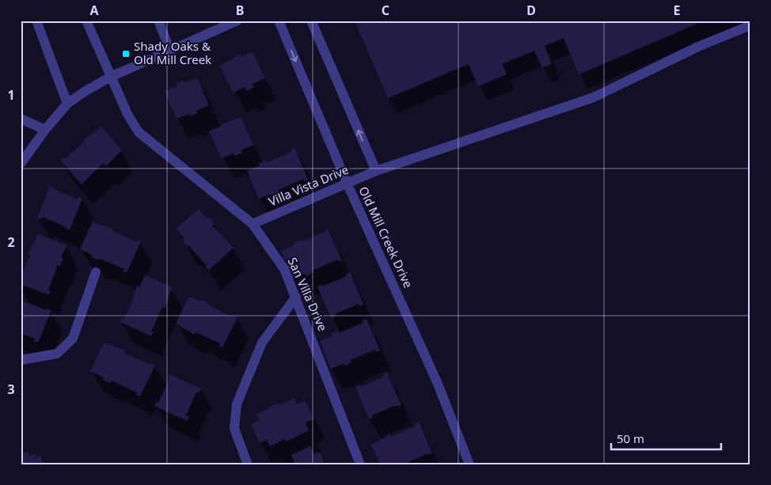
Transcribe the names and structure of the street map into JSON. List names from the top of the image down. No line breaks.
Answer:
{"streets":{"street":["Villa Vista Drive","Old Mill Creek Drive","San Villa Drive"]},"crossings":[["Villa Vista Drive","Old Mill Creek Drive"],["Villa Vista Drive","San Villa Drive"]],"places":{"transit":["Shady Oaks & Old Mill Creek"]},"scale_bar":"50 m","grid":{"columns":["A","B","C","D","E"],"rows":["1","2","3"]}}
